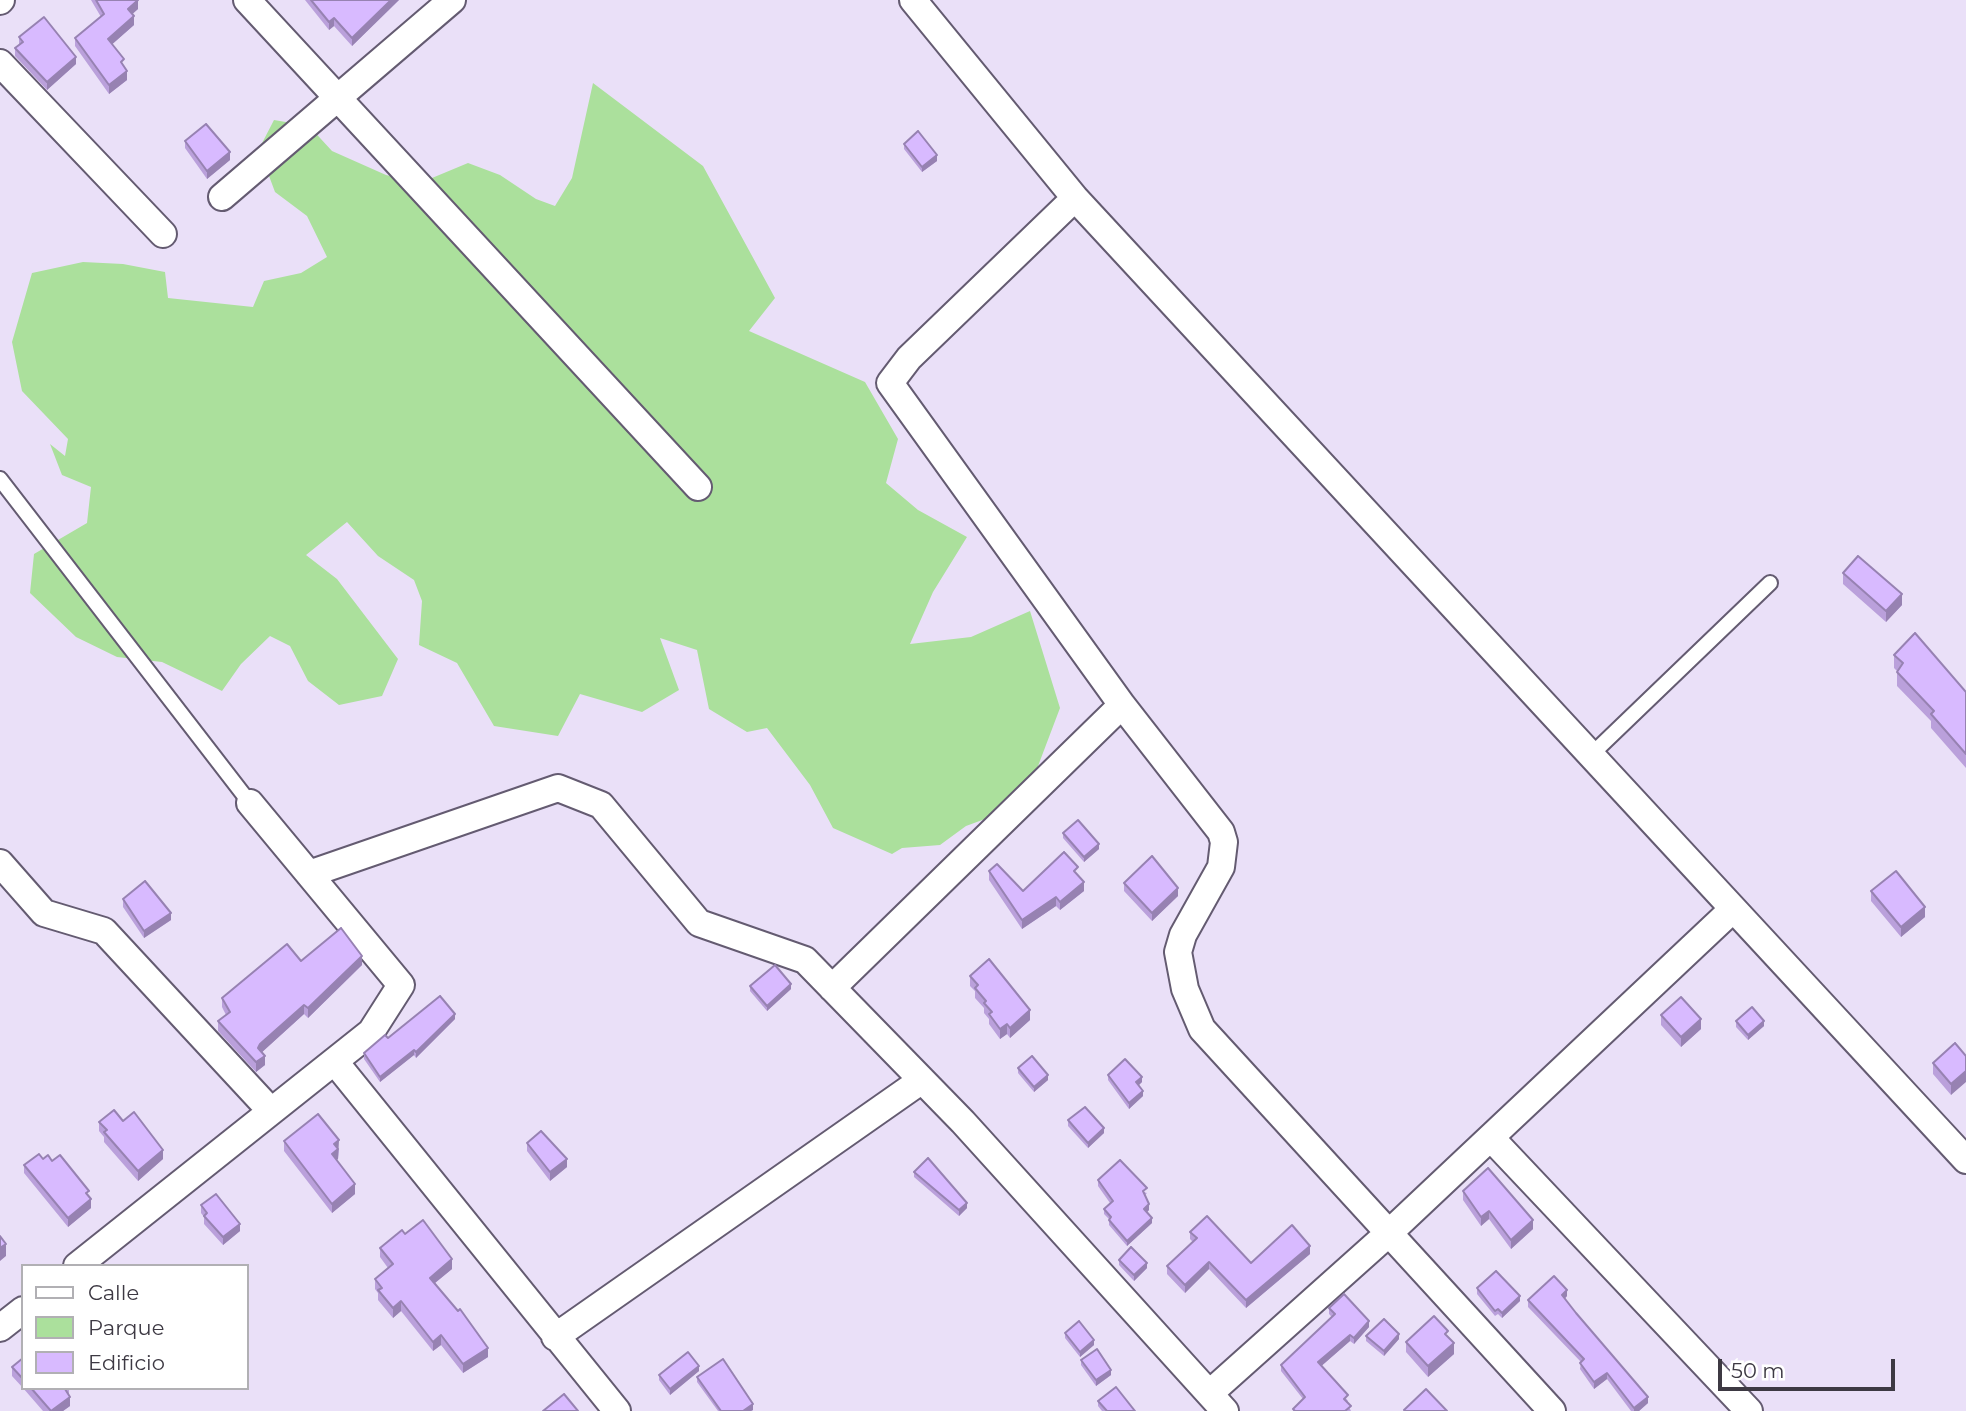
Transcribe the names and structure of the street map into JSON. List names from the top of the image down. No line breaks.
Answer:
{"legend":["Calle","Parque","Edificio"],"scale_bar":"50 m"}
